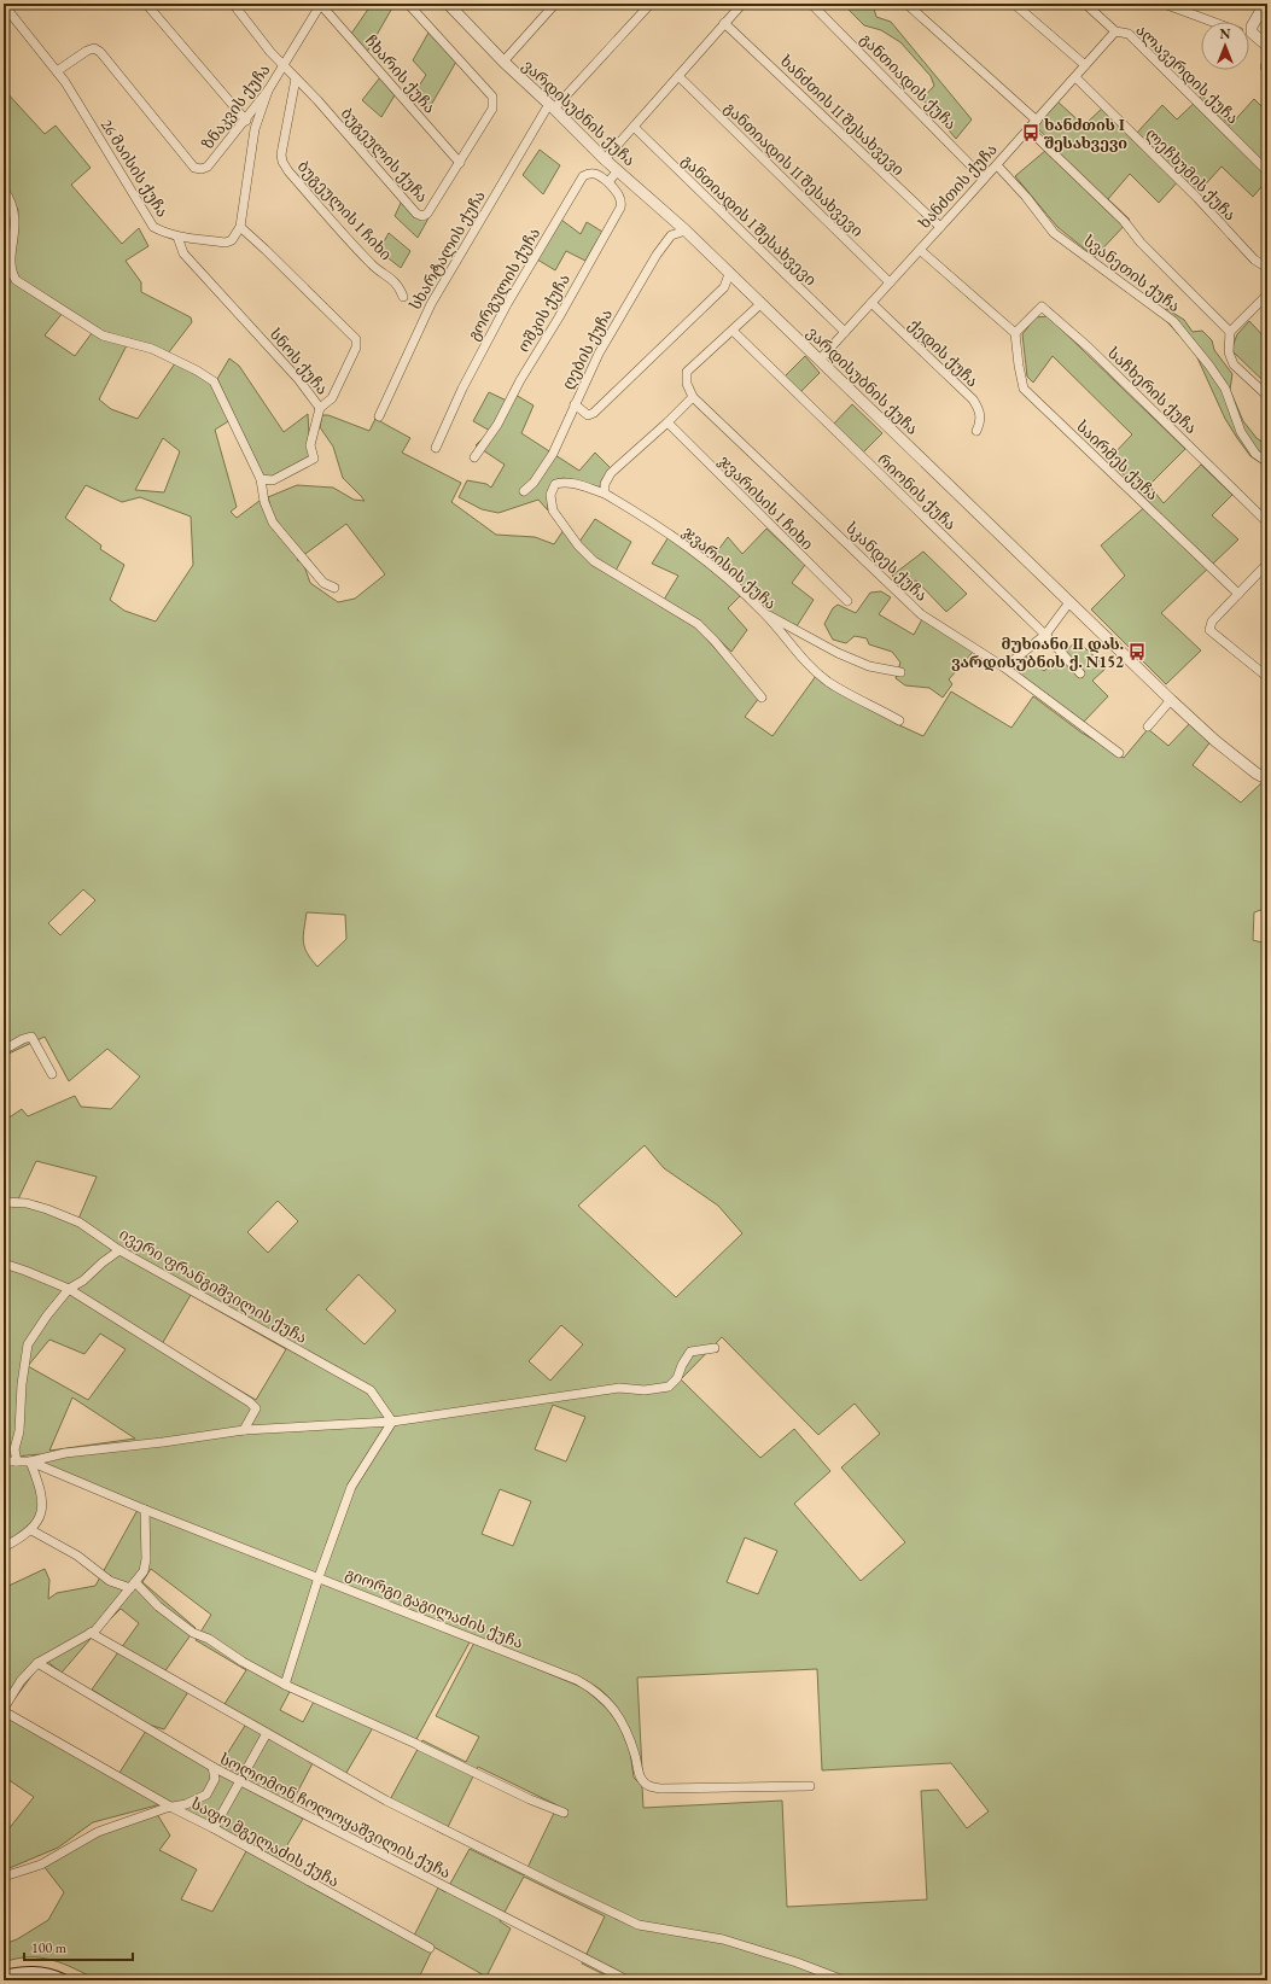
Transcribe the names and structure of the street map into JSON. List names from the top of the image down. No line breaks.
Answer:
{"streets":{"street":["ჩხარის ქუჩა","ალავერდის ქუჩა","განთიადის ქუჩა","ზნაკვის ქუჩა","ვარდისუბნის ქუჩა","ხანძთის II შესახვევი","ბუგეულის ქუჩა","26 მაისის ქუჩა","განთიადის II შესახვევი","ლეჩხუმის ქუჩა","ხანძთის ქუჩა","ბუგეულის I ჩიხი","განთიადის I შესახვევი","სხარტალის ქუჩა","სვანეთის ქუჩა","გორგულის ქუჩა","ოშკის ქუჩა","ღების ქუჩა","ქედის ქუჩა","სნოს ქუჩა","საჩხერის ქუჩა","საირმეს ქუჩა","რიონის ქუჩა","ჯვარისის I ჩიხი","სკანდეს ქუჩა","ჯვარისის ქუჩა","ივერი ფრანგიშვილის ქუჩა","გიორგი გაგილაძის ქუჩა","სოლომონ ჩოლოყაშვილის ქუჩა","საფო მგელაძის ქუჩა"]},"crossings":[["ჩხარის ქუჩა","ზნაკვის ქუჩა"],["ჩხარის ქუჩა","ბუგეულის ქუჩა"],["ალავერდის ქუჩა","ხანძთის ქუჩა"],["განთიადის ქუჩა","ხანძთის ქუჩა"],["ზნაკვის ქუჩა","ბუგეულის ქუჩა"],["ზნაკვის ქუჩა","26 მაისის ქუჩა"],["ვარდისუბნის ქუჩა","ხანძთის ქუჩა"],["ვარდისუბნის ქუჩა","სხარტალის ქუჩა"],["ვარდისუბნის ქუჩა","ღების ქუჩა"],["ხანძთის II შესახვევი","ხანძთის ქუჩა"],["ბუგეულის ქუჩა","ბუგეულის I ჩიხი"],["26 მაისის ქუჩა","სნოს ქუჩა"],["განთიადის II შესახვევი","ხანძთის ქუჩა"],["ლეჩხუმის ქუჩა","ხანძთის ქუჩა"],["ხანძთის ქუჩა","განთიადის I შესახვევი"],["ხანძთის ქუჩა","სვანეთის ქუჩა"],["ხანძთის ქუჩა","ქედის ქუჩა"],["გორგულის ქუჩა","ოშკის ქუჩა"],["საჩხერის ქუჩა","საირმეს ქუჩა"]],"places":{"bus stop":["ხანძთის I შესახვევი","მუხიანი II დას. ვარდისუბნის ქ. N152"]},"scale_bar":"100 m","north":"top"}
